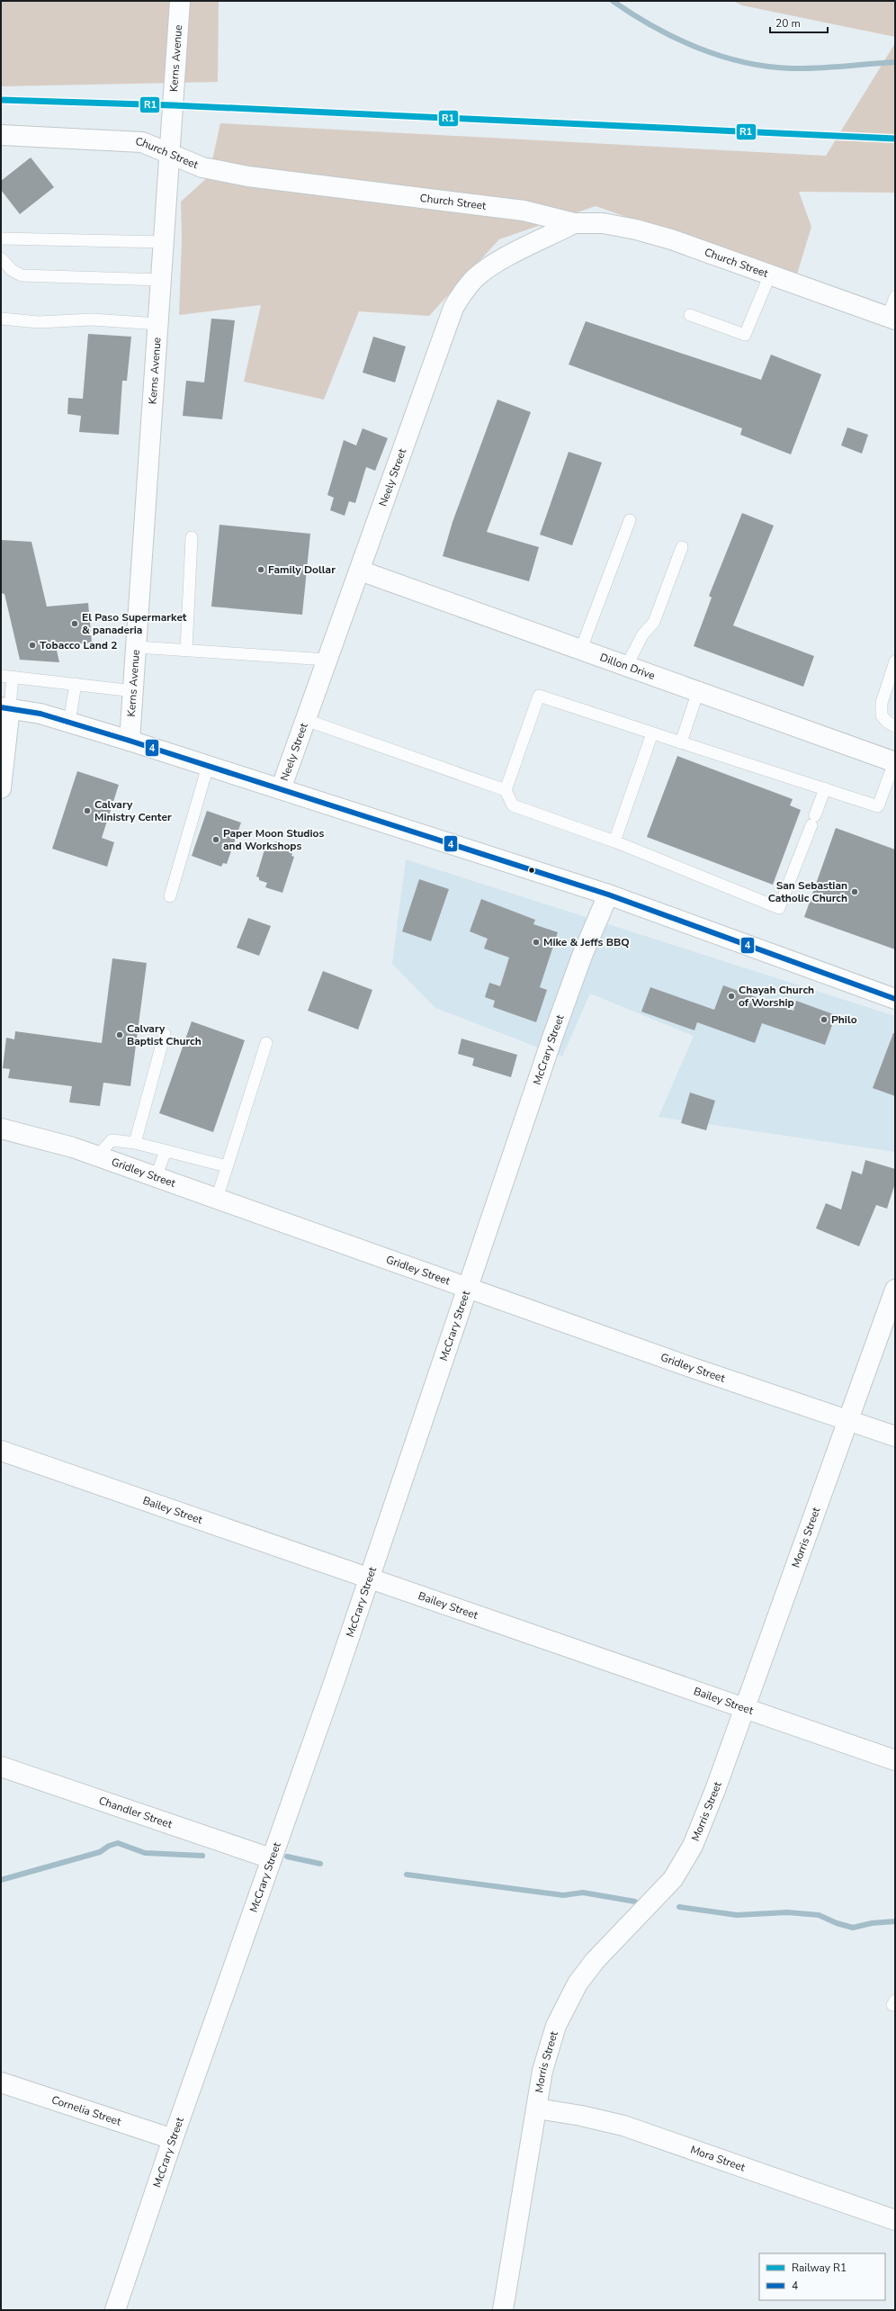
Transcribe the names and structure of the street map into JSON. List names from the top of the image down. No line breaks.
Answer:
{"streets":{"street":["Kerns Avenue","Church Street","Neely Street","Dillon Drive","McCrary Street","Gridley Street","Bailey Street","Morris Street","Chandler Street","Cornelia Street","Mora Street"]},"crossings":[["Kerns Avenue","Church Street"],["Church Street","Neely Street"],["Neely Street","Dillon Drive"],["McCrary Street","Gridley Street"],["McCrary Street","Bailey Street"],["McCrary Street","Chandler Street"],["McCrary Street","Cornelia Street"],["Gridley Street","Morris Street"],["Bailey Street","Morris Street"],["Morris Street","Mora Street"]],"places":["Family Dollar","El Paso Supermarket & panaderia","Tobacco Land 2","Calvary Ministry Center","Paper Moon Studios and Workshops","San Sebastian Catholic Church","Mike & Jeffs BBQ","Chayah Church of Worship","Philo","Calvary Baptist Church"],"lines":["rail line R1","transit line 4"],"legend":["Railway R1","4"],"scale_bar":"20 m"}
